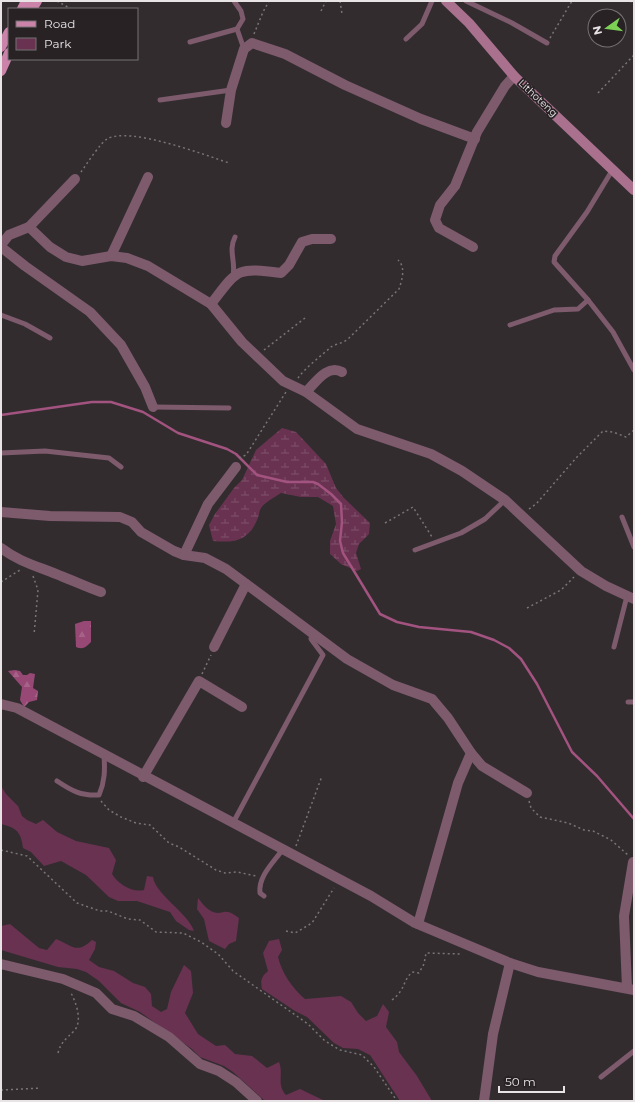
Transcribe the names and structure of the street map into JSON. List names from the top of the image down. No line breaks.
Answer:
{"streets":{"main road":["Lithoteng"]},"legend":["Road","Park"],"scale_bar":"50 m","north":"left"}
